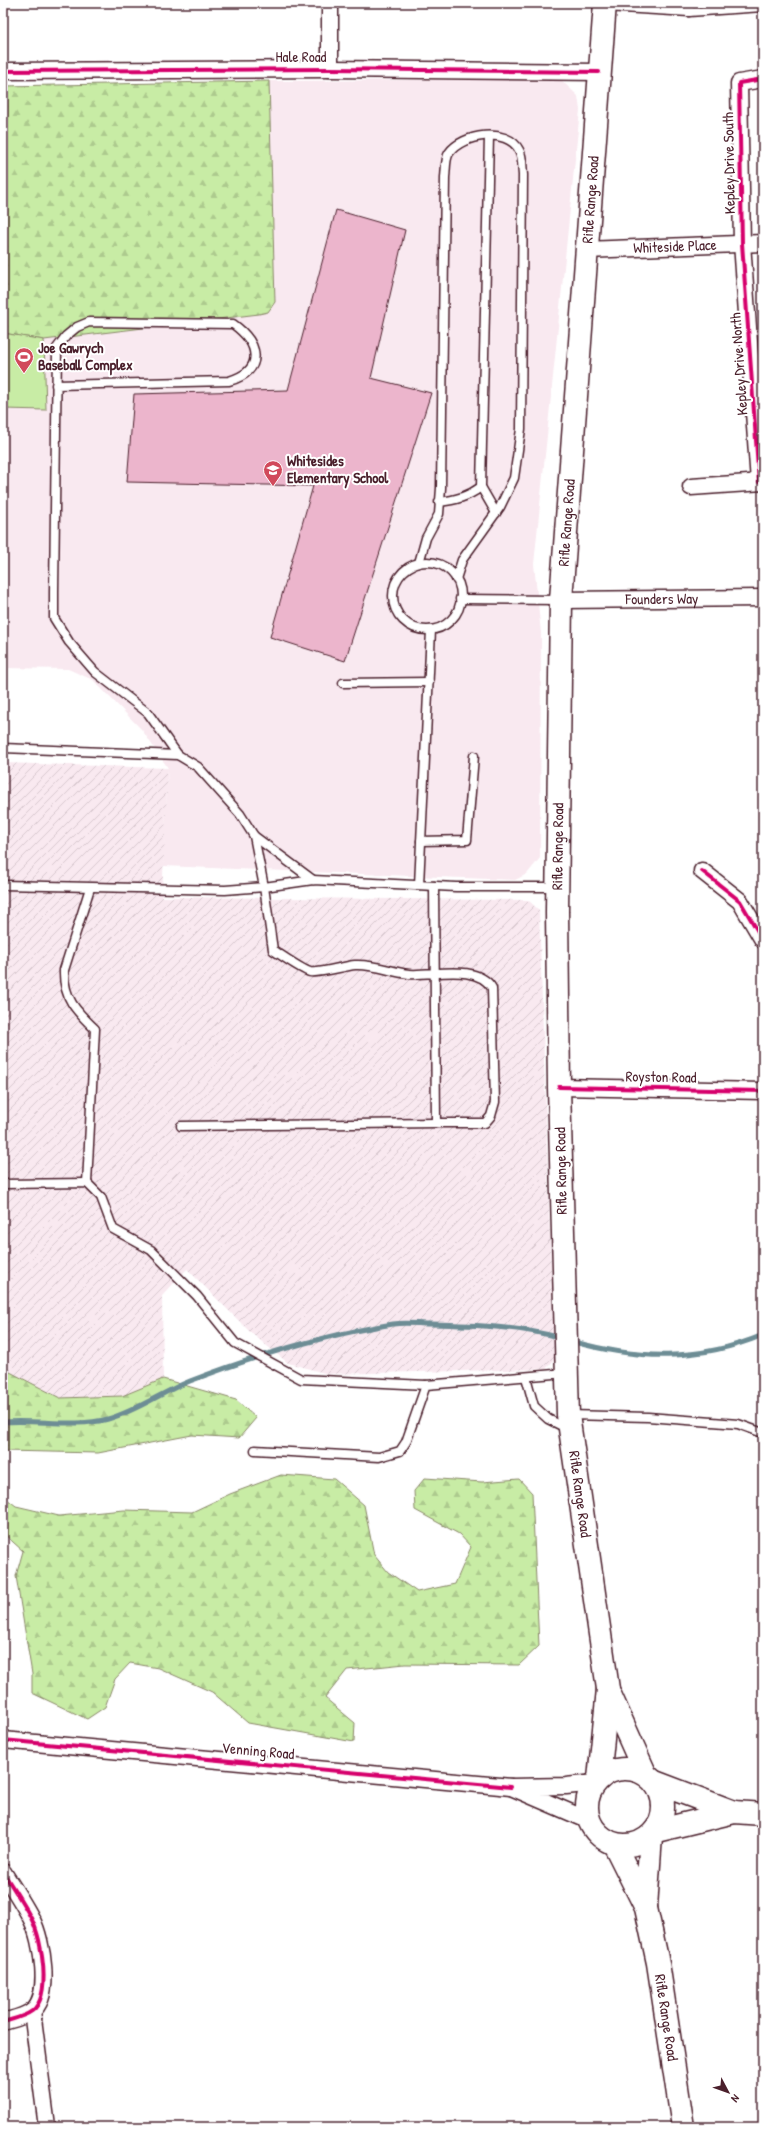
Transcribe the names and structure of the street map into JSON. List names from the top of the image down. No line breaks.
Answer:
{"streets":{"main road":["Rifle Range Road"],"street":["Hale Road","Kepley Drive South","Whiteside Place","Kepley Drive North","Founders Way","Royston Road","Venning Road"]},"crossings":[["Hale Road","Rifle Range Road"],["Kepley Drive South","Whiteside Place"],["Kepley Drive South","Kepley Drive North"],["Rifle Range Road","Whiteside Place"],["Rifle Range Road","Founders Way"],["Rifle Range Road","Royston Road"],["Rifle Range Road","Venning Road"],["Whiteside Place","Kepley Drive North"]],"places":{"sports":["Joe Gawrych Baseball Complex"],"school or university":["Whitesides Elementary School"]},"north":"bottom right"}
